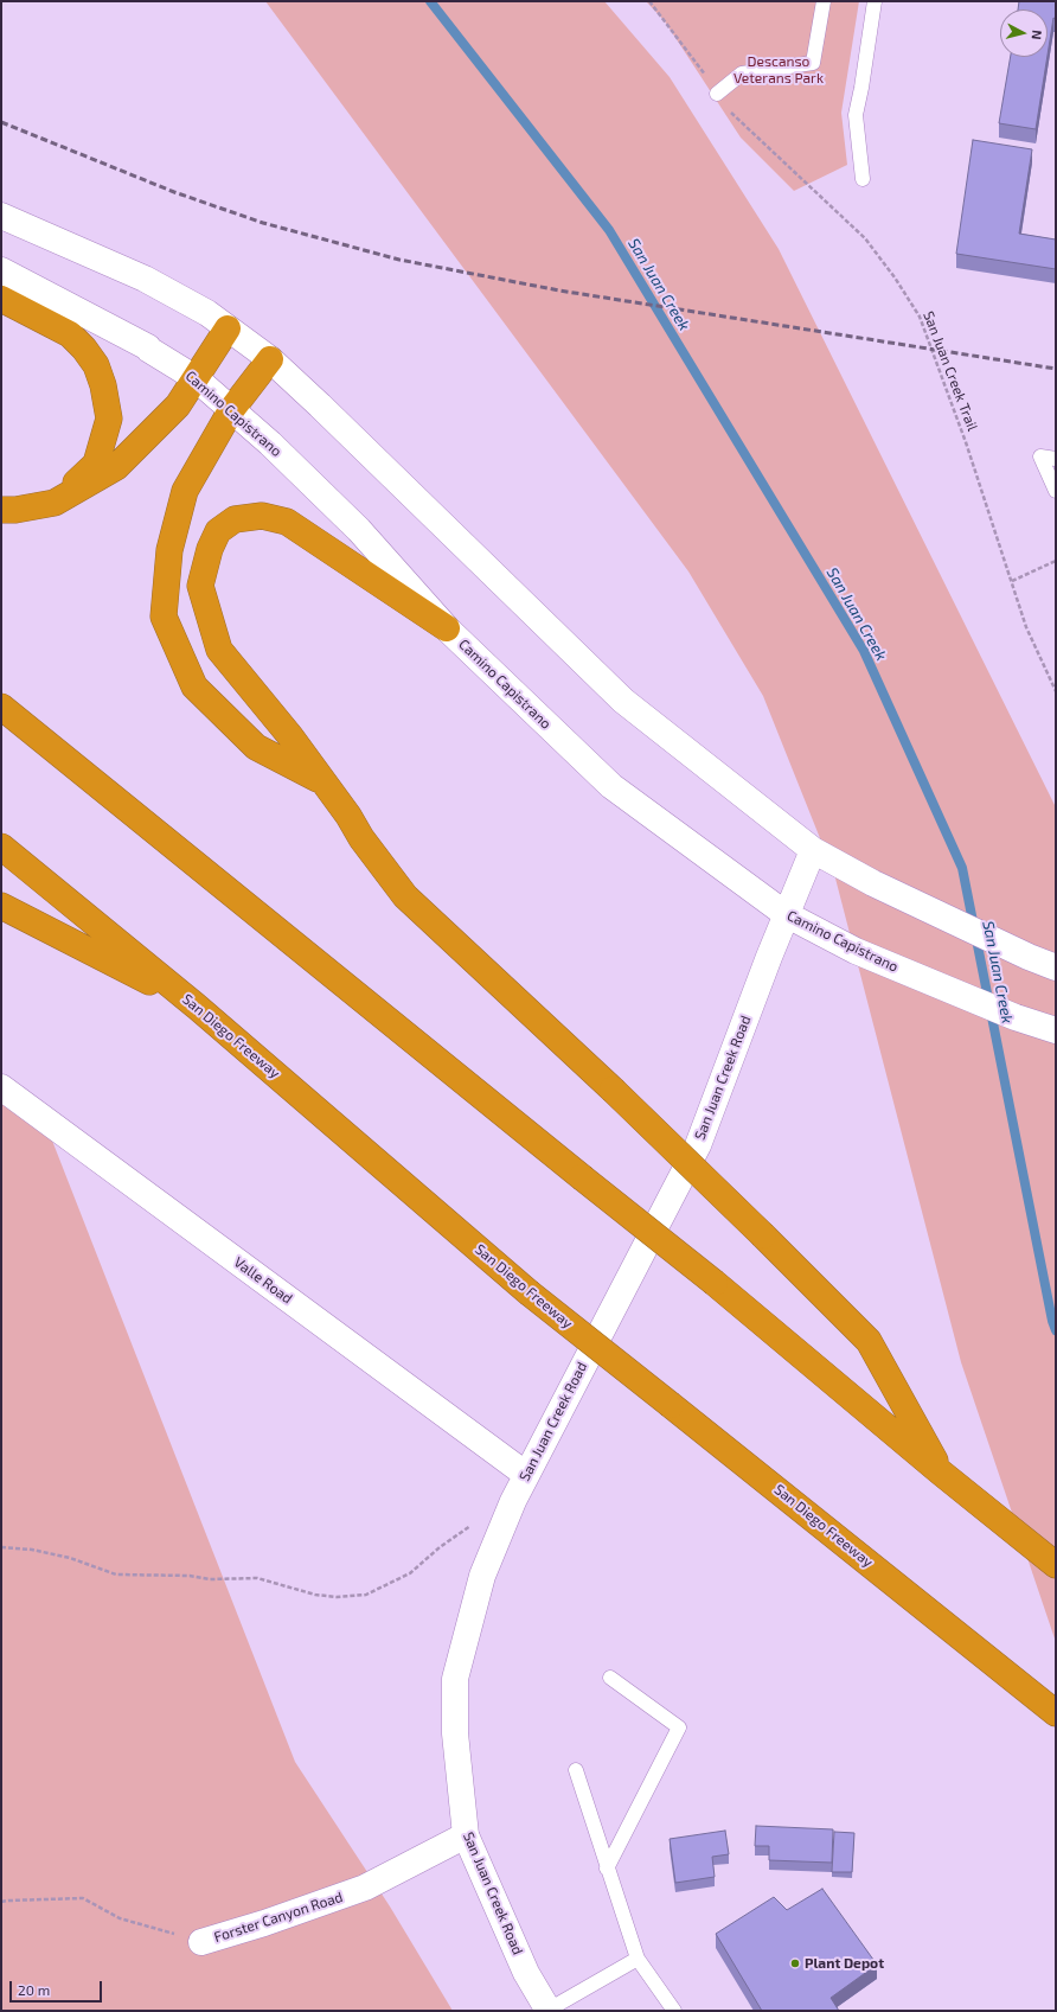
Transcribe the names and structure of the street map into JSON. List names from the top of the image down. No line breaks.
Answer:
{"streets":{"highway":["San Diego Freeway"],"main road":["Camino Capistrano","San Juan Creek Road","Valle Road","Forster Canyon Road"],"path":["San Juan Creek Trail"]},"crossings":[["Camino Capistrano","San Juan Creek Road"],["San Juan Creek Road","Valle Road"],["San Juan Creek Road","Forster Canyon Road"]],"water":["San Juan Creek"],"parks":["Descanso Veterans Park"],"places":["Plant Depot"],"scale_bar":"20 m","north":"right"}
